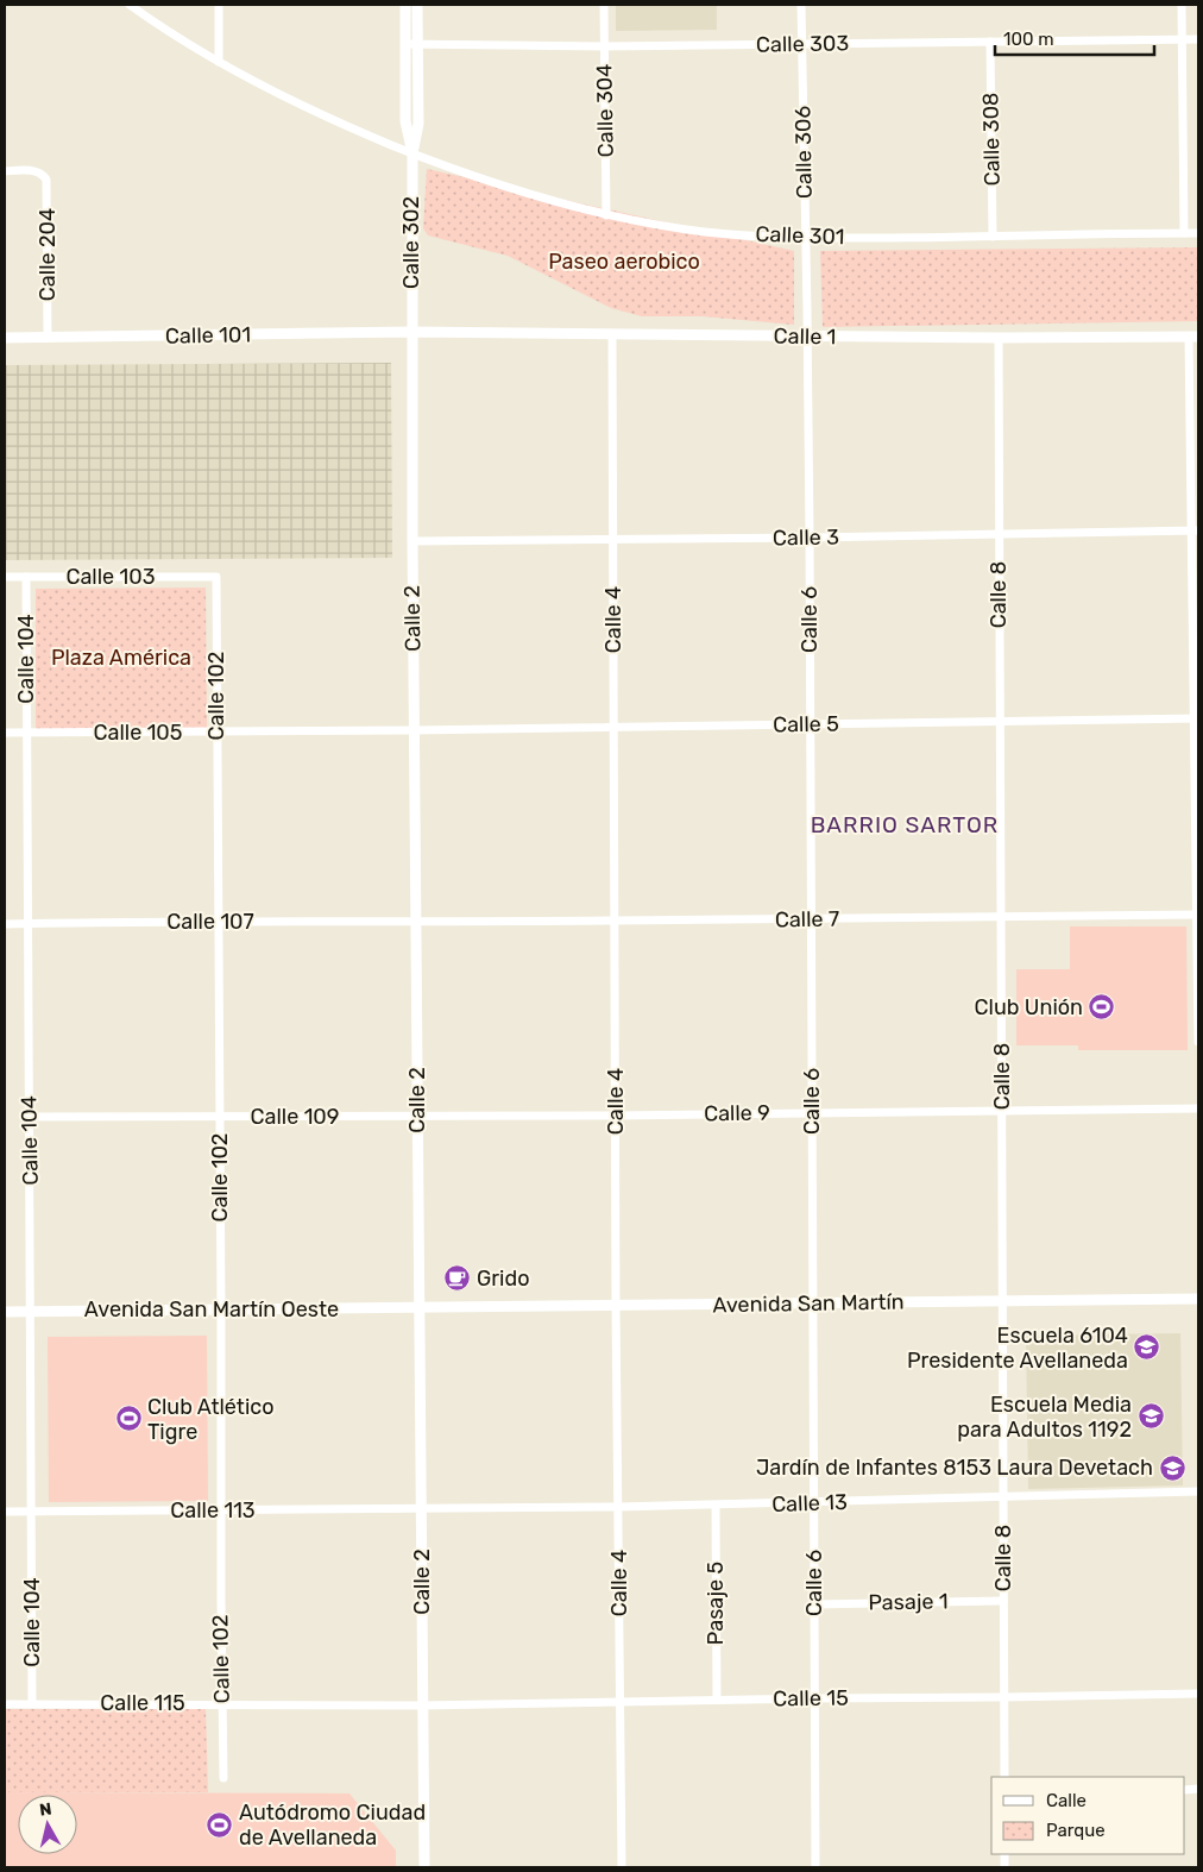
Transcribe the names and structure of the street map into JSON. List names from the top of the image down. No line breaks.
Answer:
{"streets":{"street":["Calle 303","Calle 304","Calle 308","Calle 306","Calle 301","Calle 302","Calle 204","Calle 101","Calle 1","Calle 3","Calle 103","Calle 8","Calle 2","Calle 4","Calle 6","Calle 104","Calle 102","Calle 5","Calle 105","Calle 7","Calle 107","Calle 9","Calle 109","Avenida San Martín","Avenida San Martín Oeste","Calle 13","Calle 113","Pasaje 1","Pasaje 5","Calle 15","Calle 115"]},"crossings":[["Calle 303","Calle 304"],["Calle 303","Calle 308"],["Calle 303","Calle 306"],["Calle 303","Calle 302"],["Calle 304","Calle 301"],["Calle 308","Calle 301"],["Calle 306","Calle 301"],["Calle 306","Calle 1"],["Calle 306","Calle 6"],["Calle 301","Calle 302"],["Calle 302","Calle 101"],["Calle 302","Calle 1"],["Calle 302","Calle 2"],["Calle 204","Calle 101"],["Calle 101","Calle 1"],["Calle 101","Calle 2"],["Calle 1","Calle 8"],["Calle 1","Calle 2"],["Calle 1","Calle 4"],["Calle 1","Calle 6"],["Calle 3","Calle 8"],["Calle 3","Calle 2"],["Calle 3","Calle 4"],["Calle 3","Calle 6"],["Calle 103","Calle 104"],["Calle 103","Calle 102"],["Calle 8","Calle 5"],["Calle 8","Calle 7"],["Calle 8","Calle 9"],["Calle 8","Avenida San Martín"],["Calle 8","Calle 13"],["Calle 8","Pasaje 1"],["Calle 8","Calle 15"],["Calle 2","Calle 5"],["Calle 2","Calle 105"],["Calle 2","Calle 7"],["Calle 2","Calle 107"],["Calle 2","Calle 9"],["Calle 2","Calle 109"],["Calle 2","Avenida San Martín"],["Calle 2","Avenida San Martín Oeste"],["Calle 2","Calle 13"],["Calle 2","Calle 113"],["Calle 2","Calle 15"],["Calle 2","Calle 115"],["Calle 4","Calle 5"],["Calle 4","Calle 7"],["Calle 4","Calle 9"],["Calle 4","Avenida San Martín"],["Calle 4","Calle 13"],["Calle 4","Calle 15"],["Calle 6","Calle 5"],["Calle 6","Calle 7"],["Calle 6","Calle 9"],["Calle 6","Avenida San Martín"],["Calle 6","Calle 13"],["Calle 6","Pasaje 1"],["Calle 6","Calle 15"],["Calle 104","Calle 105"],["Calle 104","Calle 107"],["Calle 104","Calle 109"],["Calle 104","Avenida San Martín Oeste"],["Calle 104","Calle 113"],["Calle 104","Calle 115"],["Calle 102","Calle 105"],["Calle 102","Calle 107"],["Calle 102","Calle 109"],["Calle 102","Avenida San Martín Oeste"],["Calle 102","Calle 113"],["Calle 102","Calle 115"],["Calle 5","Calle 105"],["Calle 7","Calle 107"],["Calle 9","Calle 109"],["Avenida San Martín","Avenida San Martín Oeste"],["Calle 13","Calle 113"],["Calle 13","Pasaje 5"],["Pasaje 5","Calle 15"],["Calle 15","Calle 115"]],"districts":["BARRIO SARTOR"],"parks":["Paseo aerobico","Plaza América"],"places":{"sports":["Club Unión","Club Atlético Tigre","Autódromo Ciudad de Avellaneda"],"cafe":["Grido"],"school or university":["Escuela 6104 Presidente Avellaneda","Escuela Media para Adultos 1192","Jardín de Infantes 8153 Laura Devetach"]},"legend":["Calle","Parque"],"scale_bar":"100 m","north":"top"}
